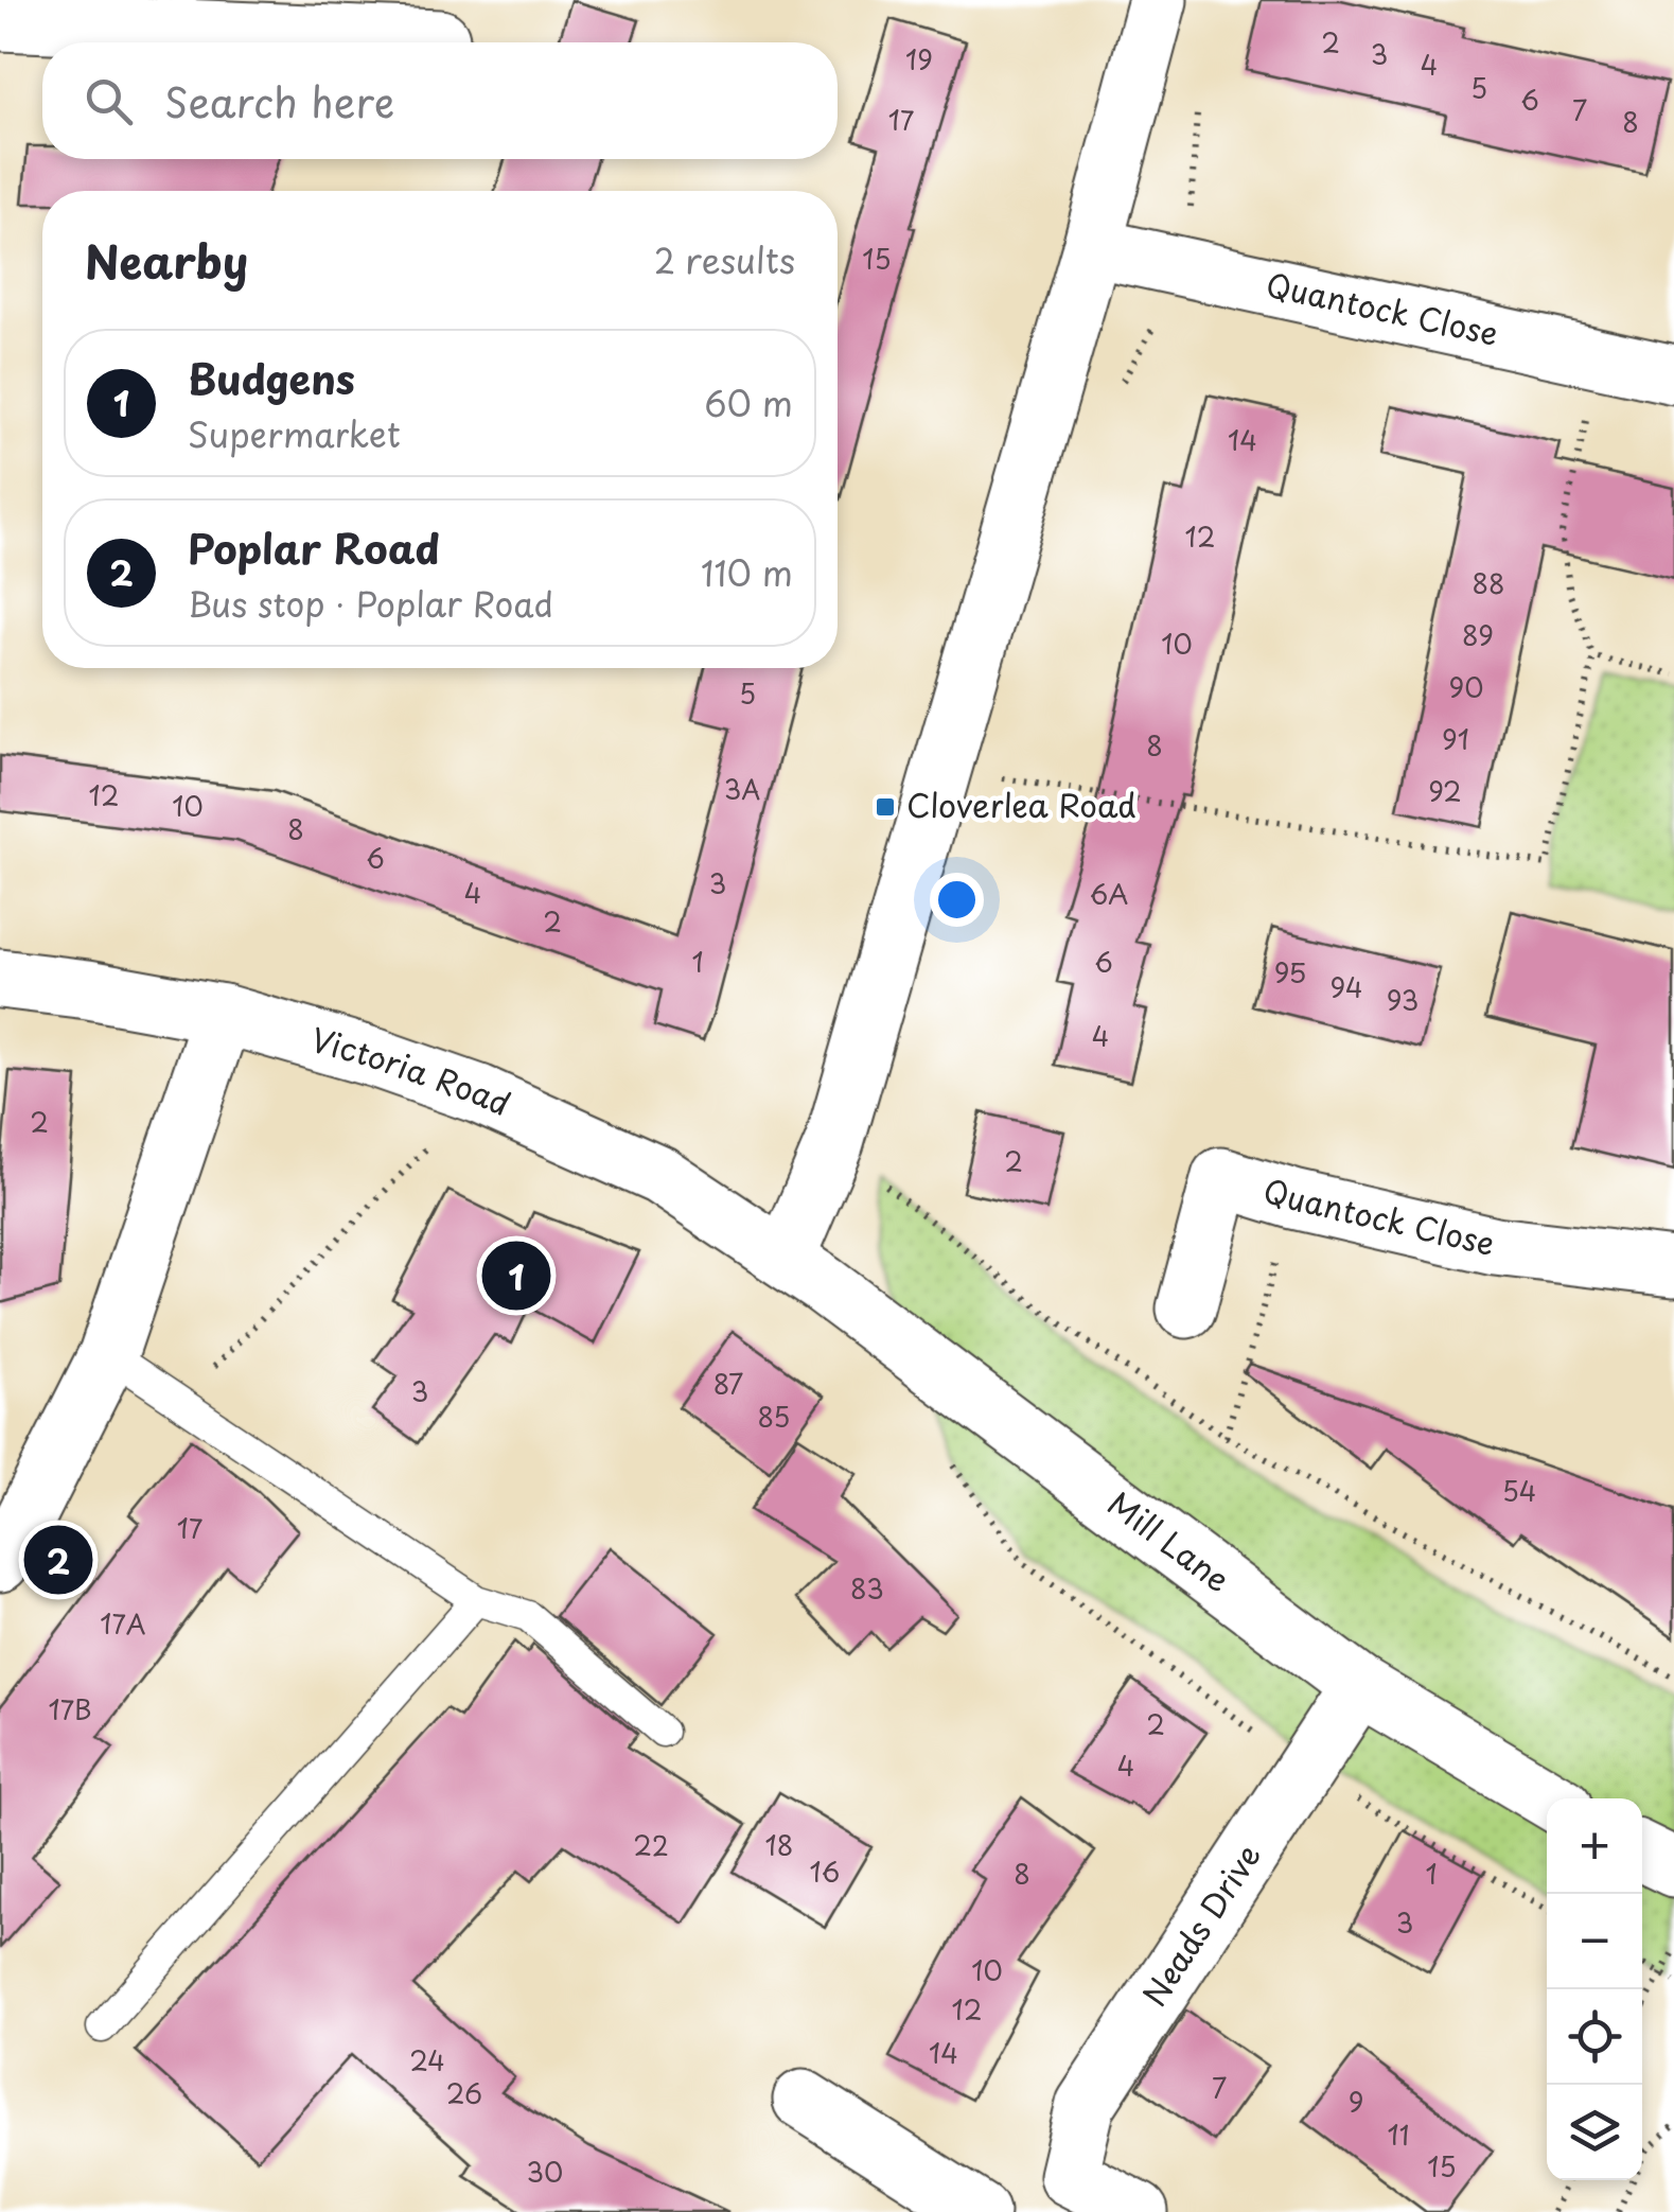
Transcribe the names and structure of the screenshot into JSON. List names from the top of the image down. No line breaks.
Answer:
{"streets":{"street":["Quantock Close","Victoria Road","Mill Lane","Neads Drive"]},"crossings":[["Victoria Road","Mill Lane"],["Mill Lane","Neads Drive"]],"places":{"transit":["Cloverlea Road"]},"house_numbers":["2","3","19","4","5","6","7","17","8","15","14","12","88","89","10","90","5","91","8","3A","92","12","10","8","6","3","4","6A","2","1","6","95","94","93","4","2","2","87","3","85","54","17","83","17A","17B","2","4","22","18","16","8","1","3","10","12","14","24","7","26","9","11","15","30"],"page":{"search":"Search here","heading":["Nearby","2 results"],"list":[{"mark":"1","name":"Budgens","note":"Supermarket","value":"60 m"},{"mark":"2","name":"Poplar Road","note":"Bus stop · Poplar Road","value":"110 m"}],"pins":["1","2"],"map_buttons":["+","−"]}}
